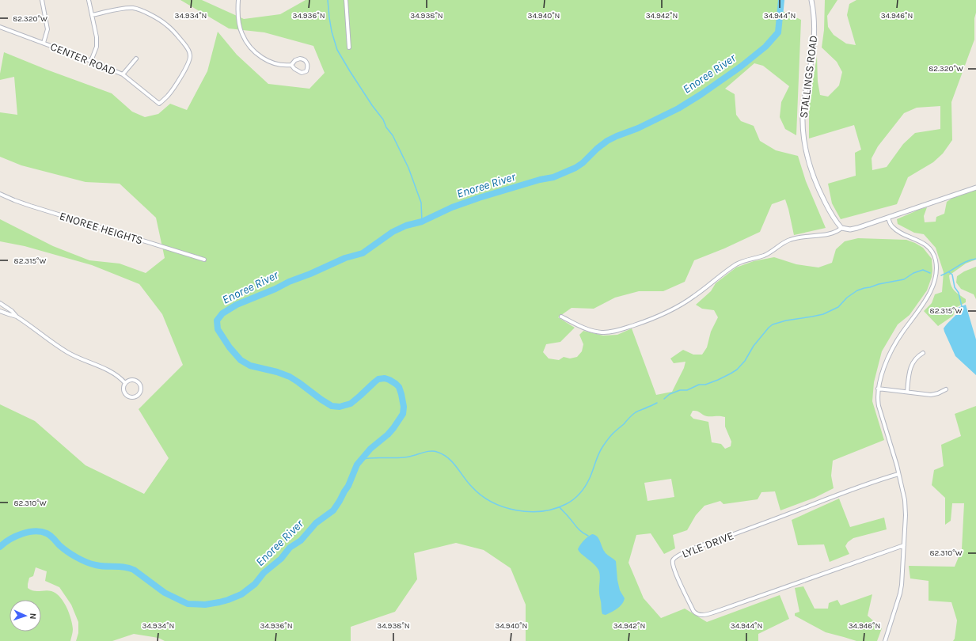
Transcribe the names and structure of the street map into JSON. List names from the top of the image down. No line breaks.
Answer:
{"streets":{"street":["CENTER ROAD","STALLINGS ROAD","ENOREE HEIGHTS","LYLE DRIVE"]},"water":["Enoree River"],"north":"right","coordinates":["34.934°N","34.936°N","34.938°N","34.940°N","34.942°N","34.944°N","34.946°N","82.320°W","82.315°W","82.310°W"]}
